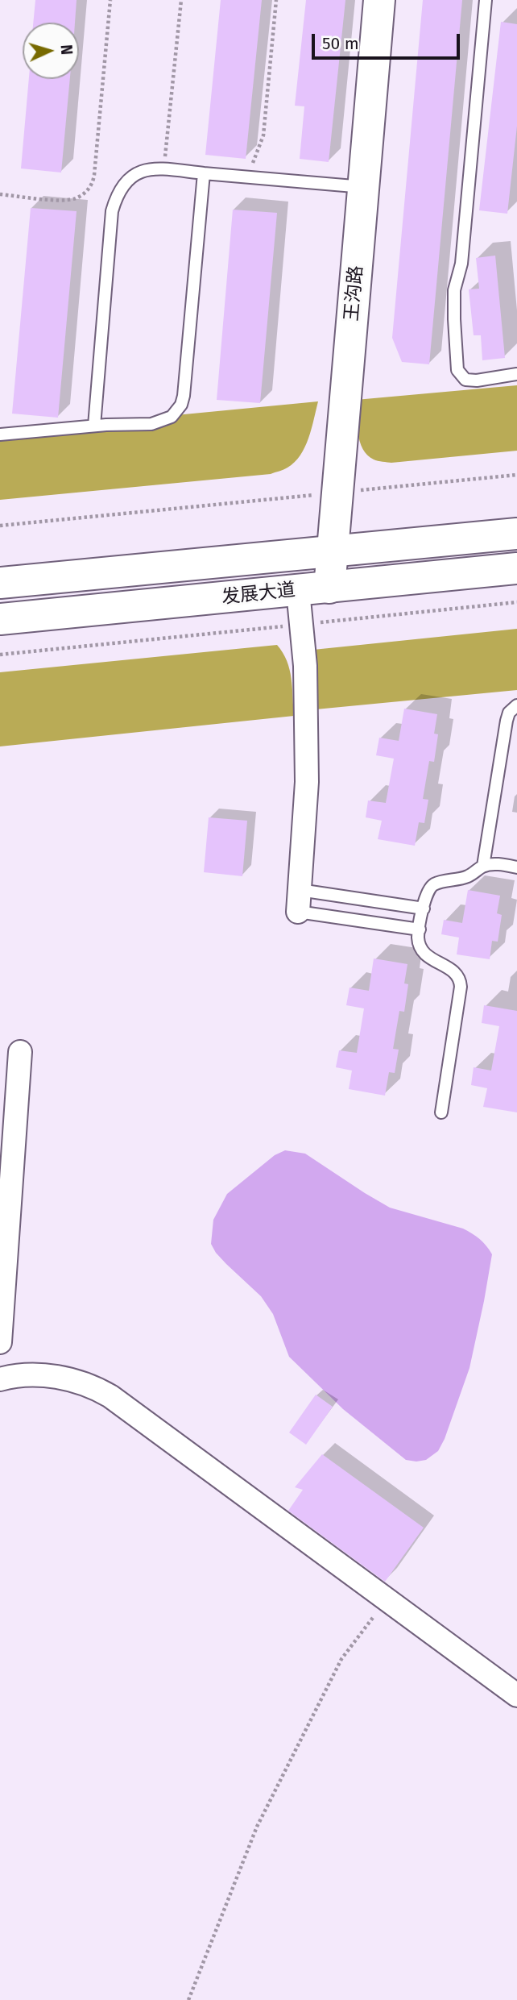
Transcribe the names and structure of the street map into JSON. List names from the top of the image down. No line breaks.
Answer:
{"streets":{"main road":["王沟路","发展大道"]},"crossings":[["王沟路","发展大道"]],"scale_bar":"50 m","north":"right"}
